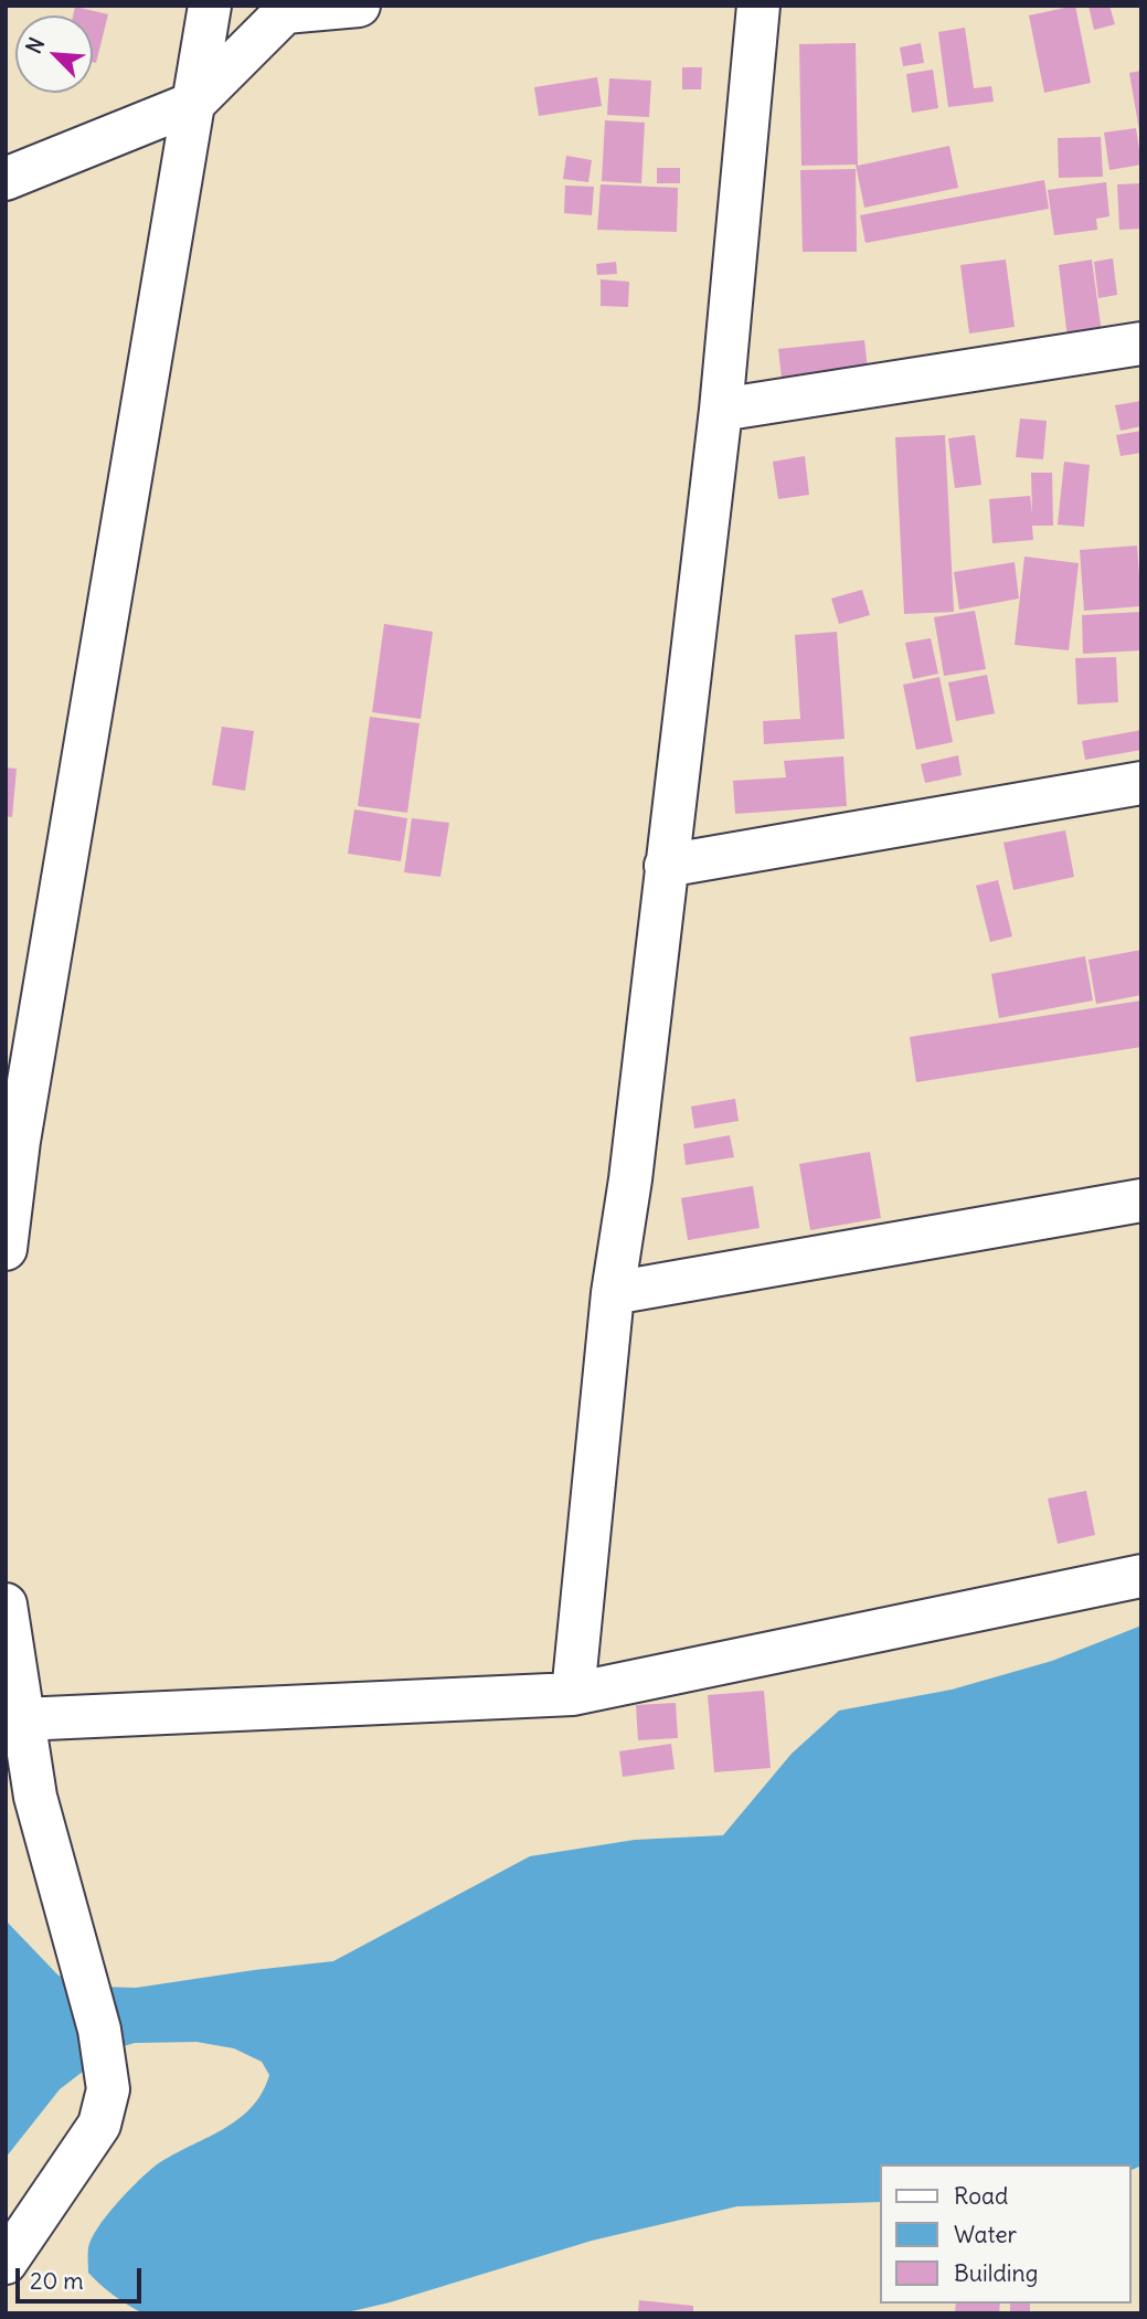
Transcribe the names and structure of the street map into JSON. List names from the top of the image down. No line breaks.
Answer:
{"legend":["Road","Water","Building"],"scale_bar":"20 m","north":"top left"}
